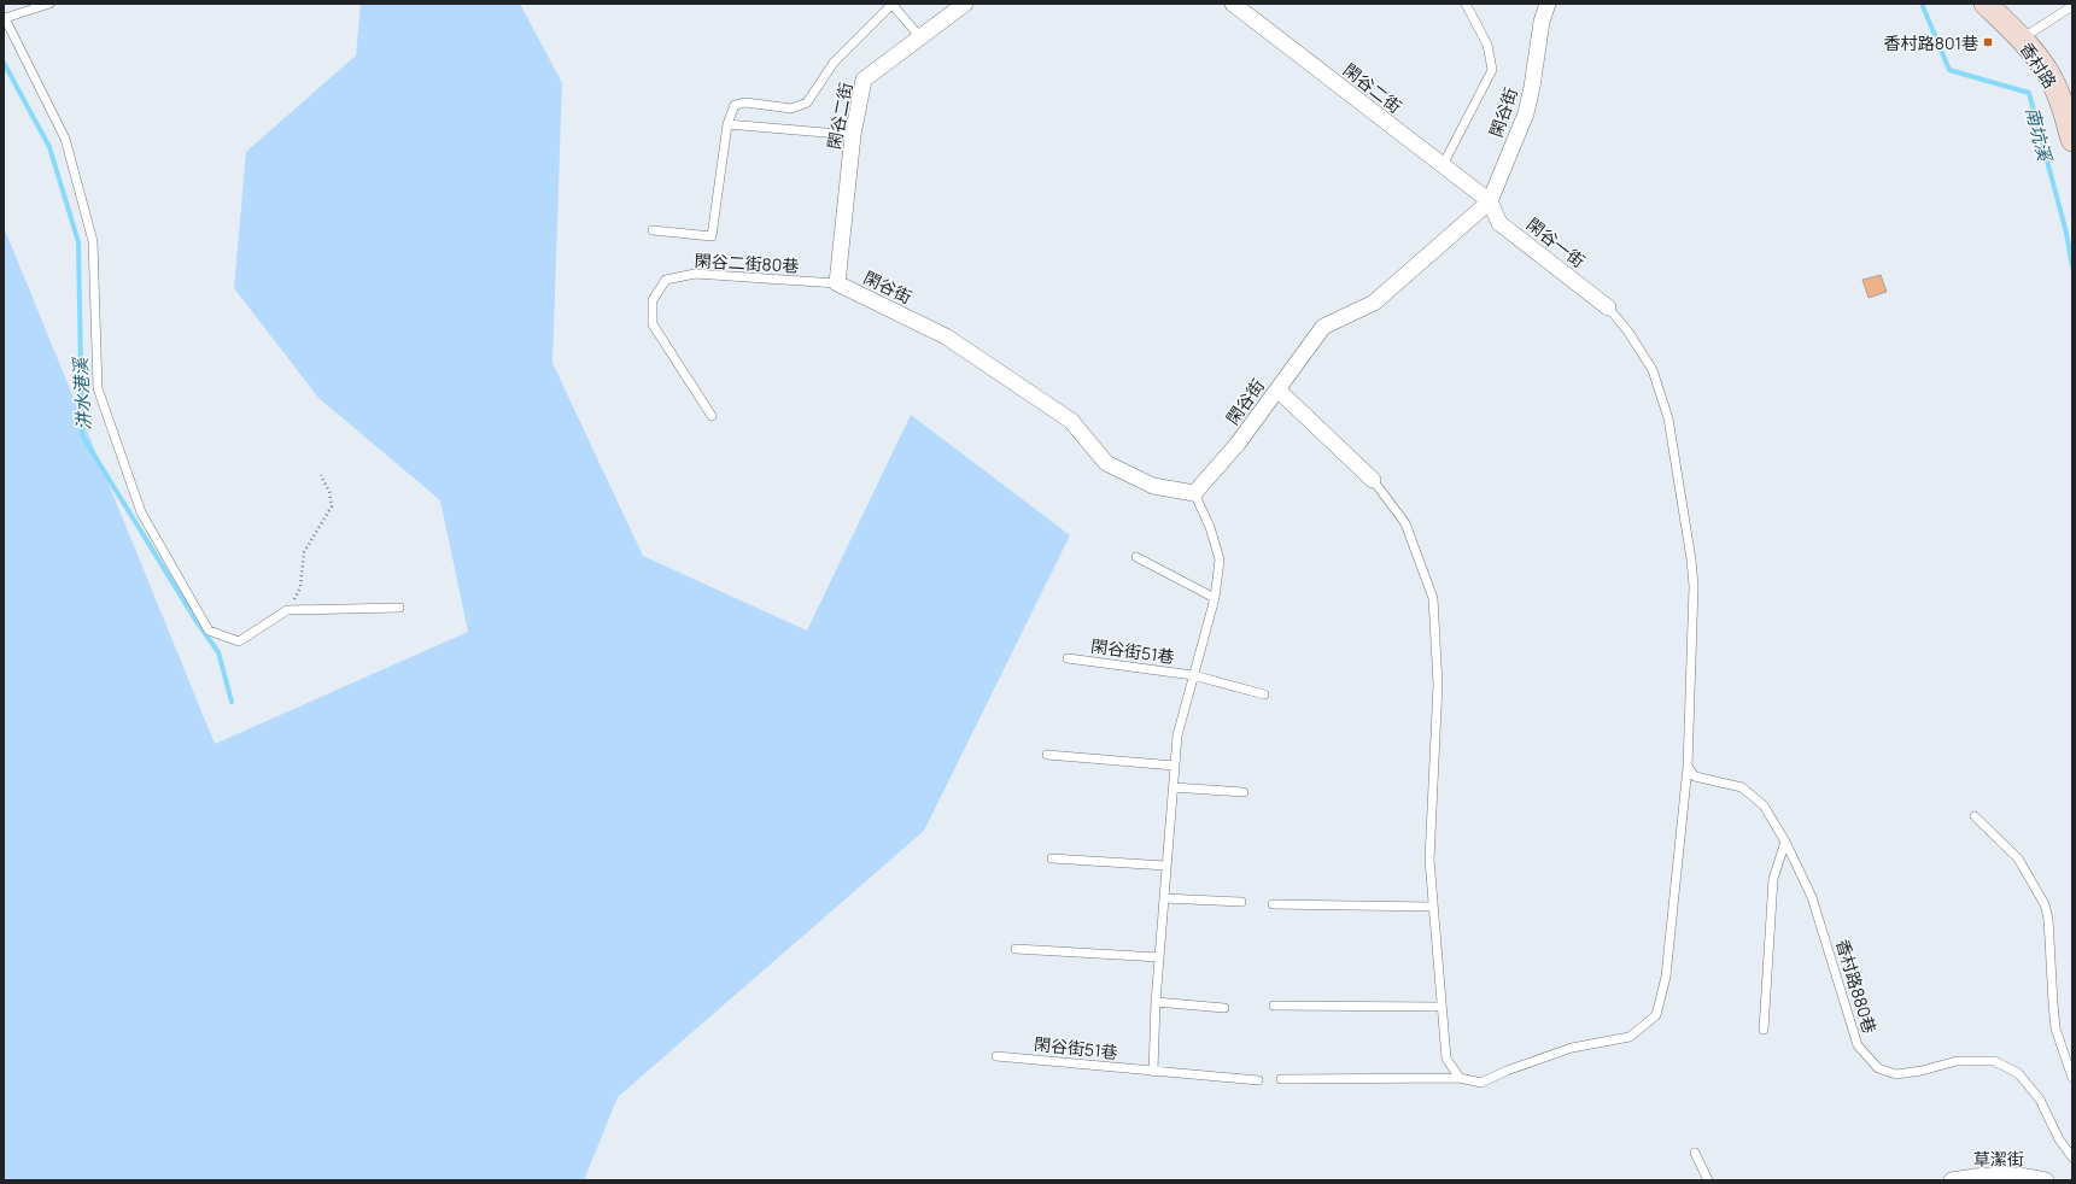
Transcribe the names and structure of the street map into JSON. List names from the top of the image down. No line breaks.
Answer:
{"streets":{"street":["香村路","閑谷二街","閑谷街","閑谷一街","草潔街"],"lane":["閑谷二街80巷","閑谷街51巷","香村路880巷"]},"crossings":[["閑谷二街","閑谷街"],["閑谷二街","閑谷一街"],["閑谷二街","閑谷二街80巷"],["閑谷街","閑谷一街"],["閑谷街","閑谷二街80巷"],["閑谷街","閑谷街51巷"]],"water":["南坑溪","汫水港溪"],"places":{"transit":["香村路801巷"]}}
